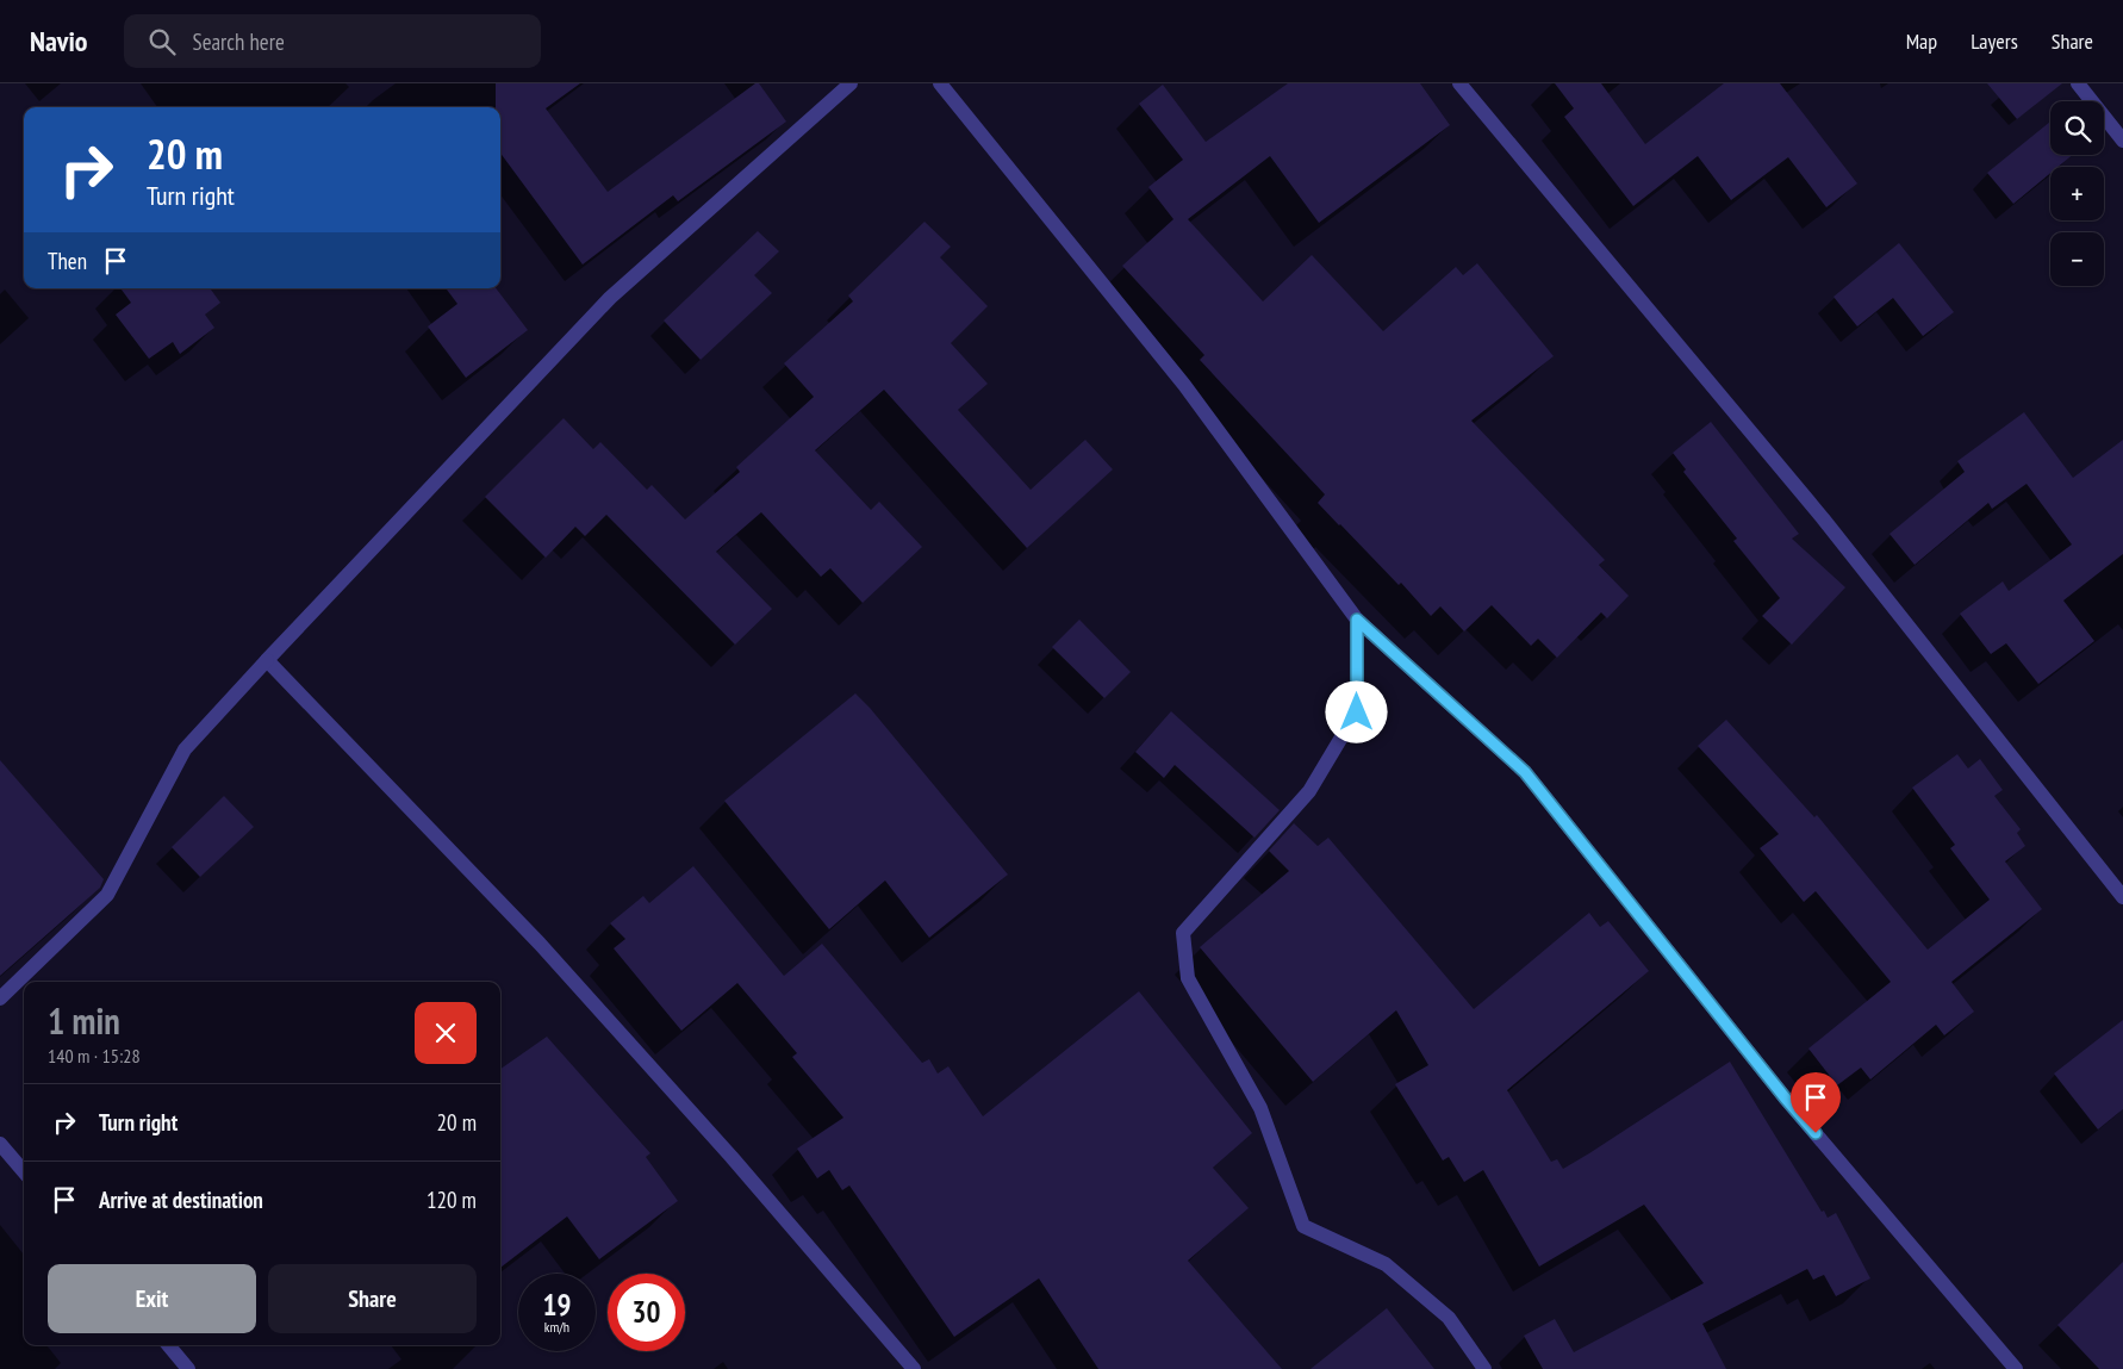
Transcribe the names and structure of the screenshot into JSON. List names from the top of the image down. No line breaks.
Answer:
{"page":{"header":"Navio","search":"Search here","nav":["Map","Layers","Share"],"map_buttons":["+","−"],"turn":["20 m","Turn right"],"then":"Then","heading":["1 min","140 m · 15:28"],"list":[{"name":"Turn right","value":"20 m"},{"name":"Arrive at destination","value":"120 m"}],"buttons":["Exit","Share"],"speed":"19 km/h","limit":"30"}}
